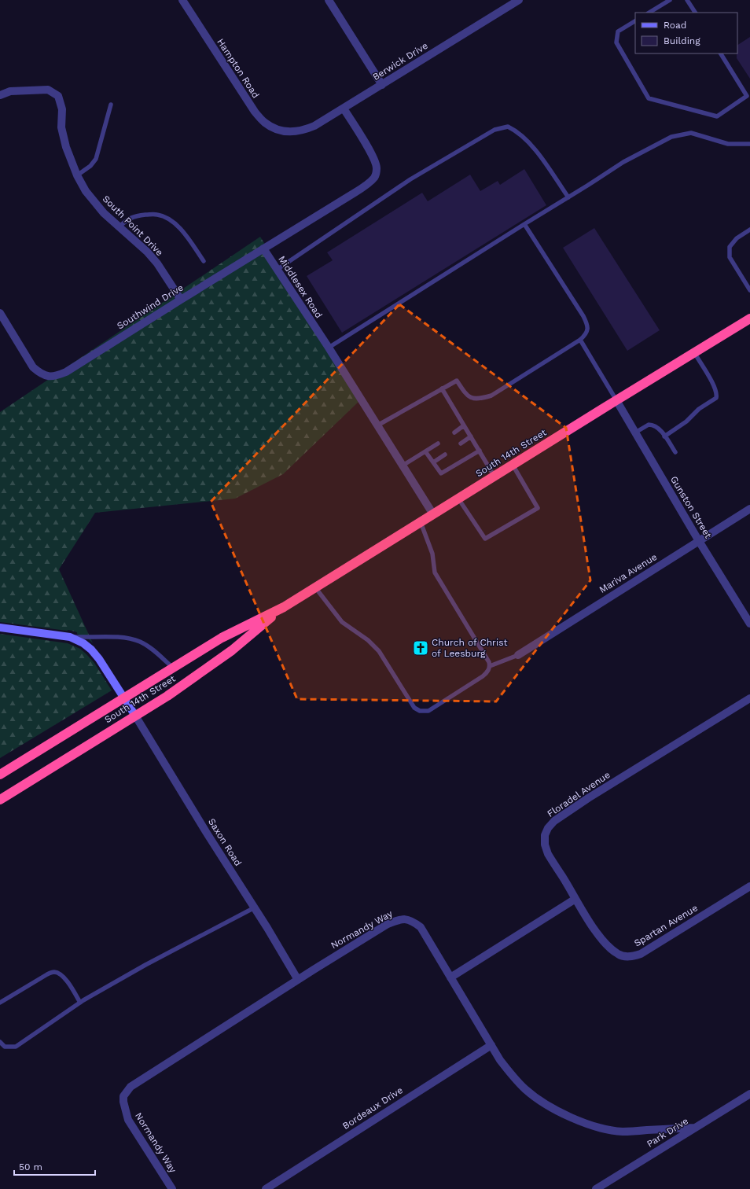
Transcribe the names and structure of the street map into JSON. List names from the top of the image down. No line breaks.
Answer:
{"streets":{"highway":["South 14th Street"],"street":["Berwick Drive","Hampton Road","South Point Drive","Middlesex Road","Southwind Drive","Gunston Street","Mariva Avenue","Floradel Avenue","Saxon Road","Spartan Avenue","Normandy Way","Bordeaux Drive","Park Drive"]},"crossings":[["Berwick Drive","Hampton Road"],["South Point Drive","Southwind Drive"],["Middlesex Road","Southwind Drive"],["Middlesex Road","South 14th Street"],["South 14th Street","Gunston Street"],["South 14th Street","Saxon Road"],["Gunston Street","Mariva Avenue"],["Floradel Avenue","Spartan Avenue"],["Saxon Road","Normandy Way"],["Normandy Way","Bordeaux Drive"],["Normandy Way","Park Drive"]],"places":{"church":["Church of Christ of Leesburg"]},"legend":["Road","Building"],"scale_bar":"50 m"}
